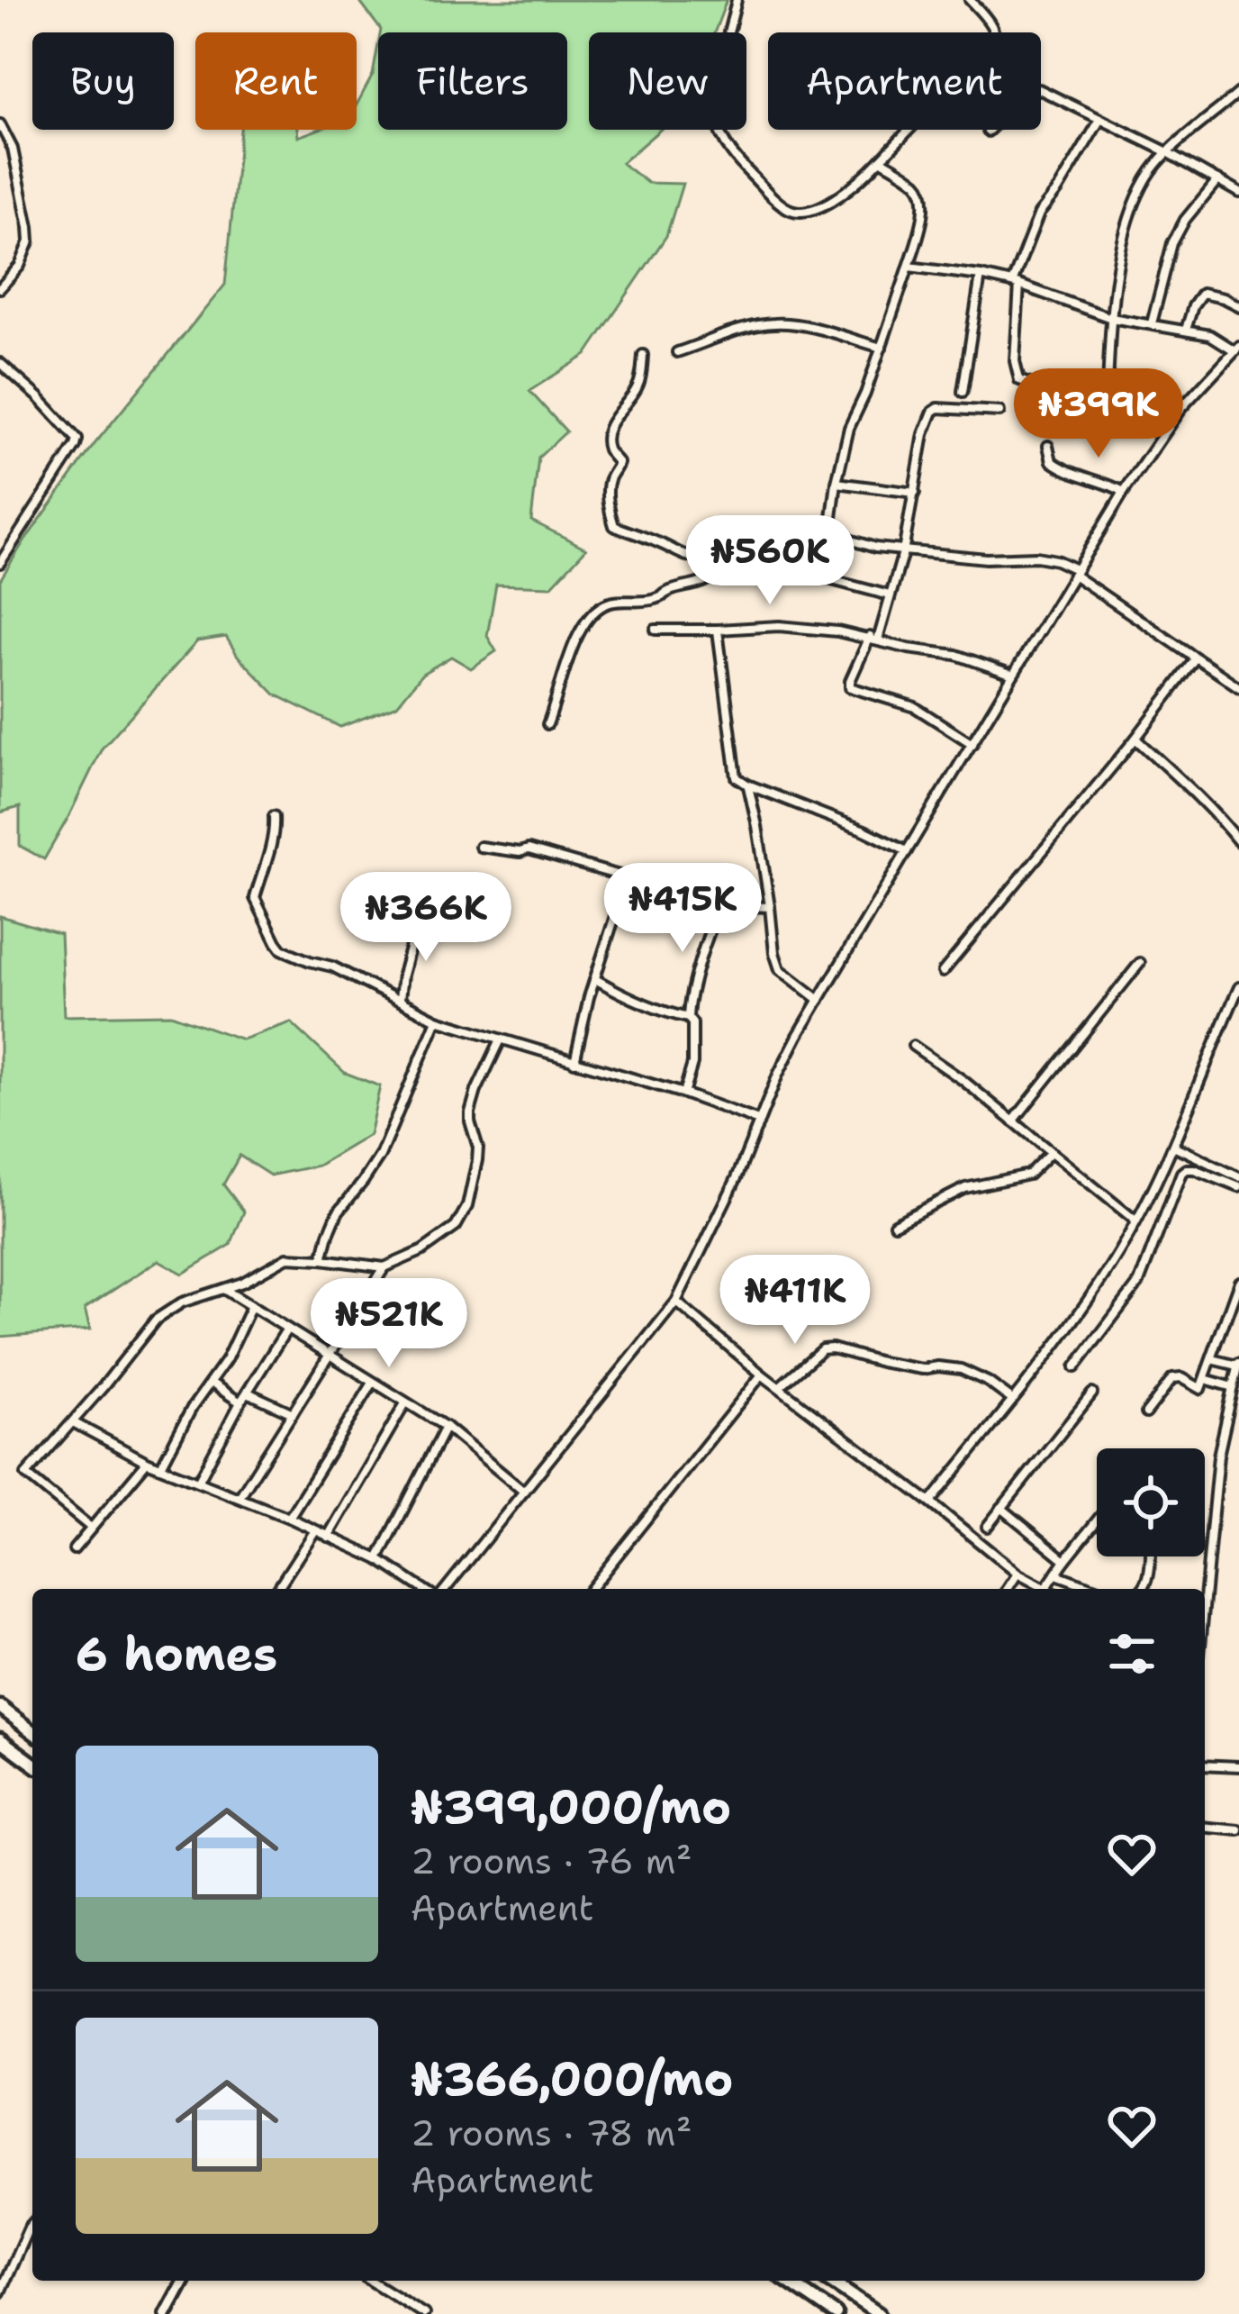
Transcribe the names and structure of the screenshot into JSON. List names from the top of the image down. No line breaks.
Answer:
{"page":{"chip":["Buy","Rent","Filters","New","Apartment"],"price":["₦399K","₦560K","₦415K","₦366K","₦411K","₦521K"],"heading":"6 homes","list":[{"name":"₦399,000/mo","note":"2 rooms · 76 m² · Apartment"},{"name":"₦366,000/mo","note":"2 rooms · 78 m² · Apartment"}]}}
